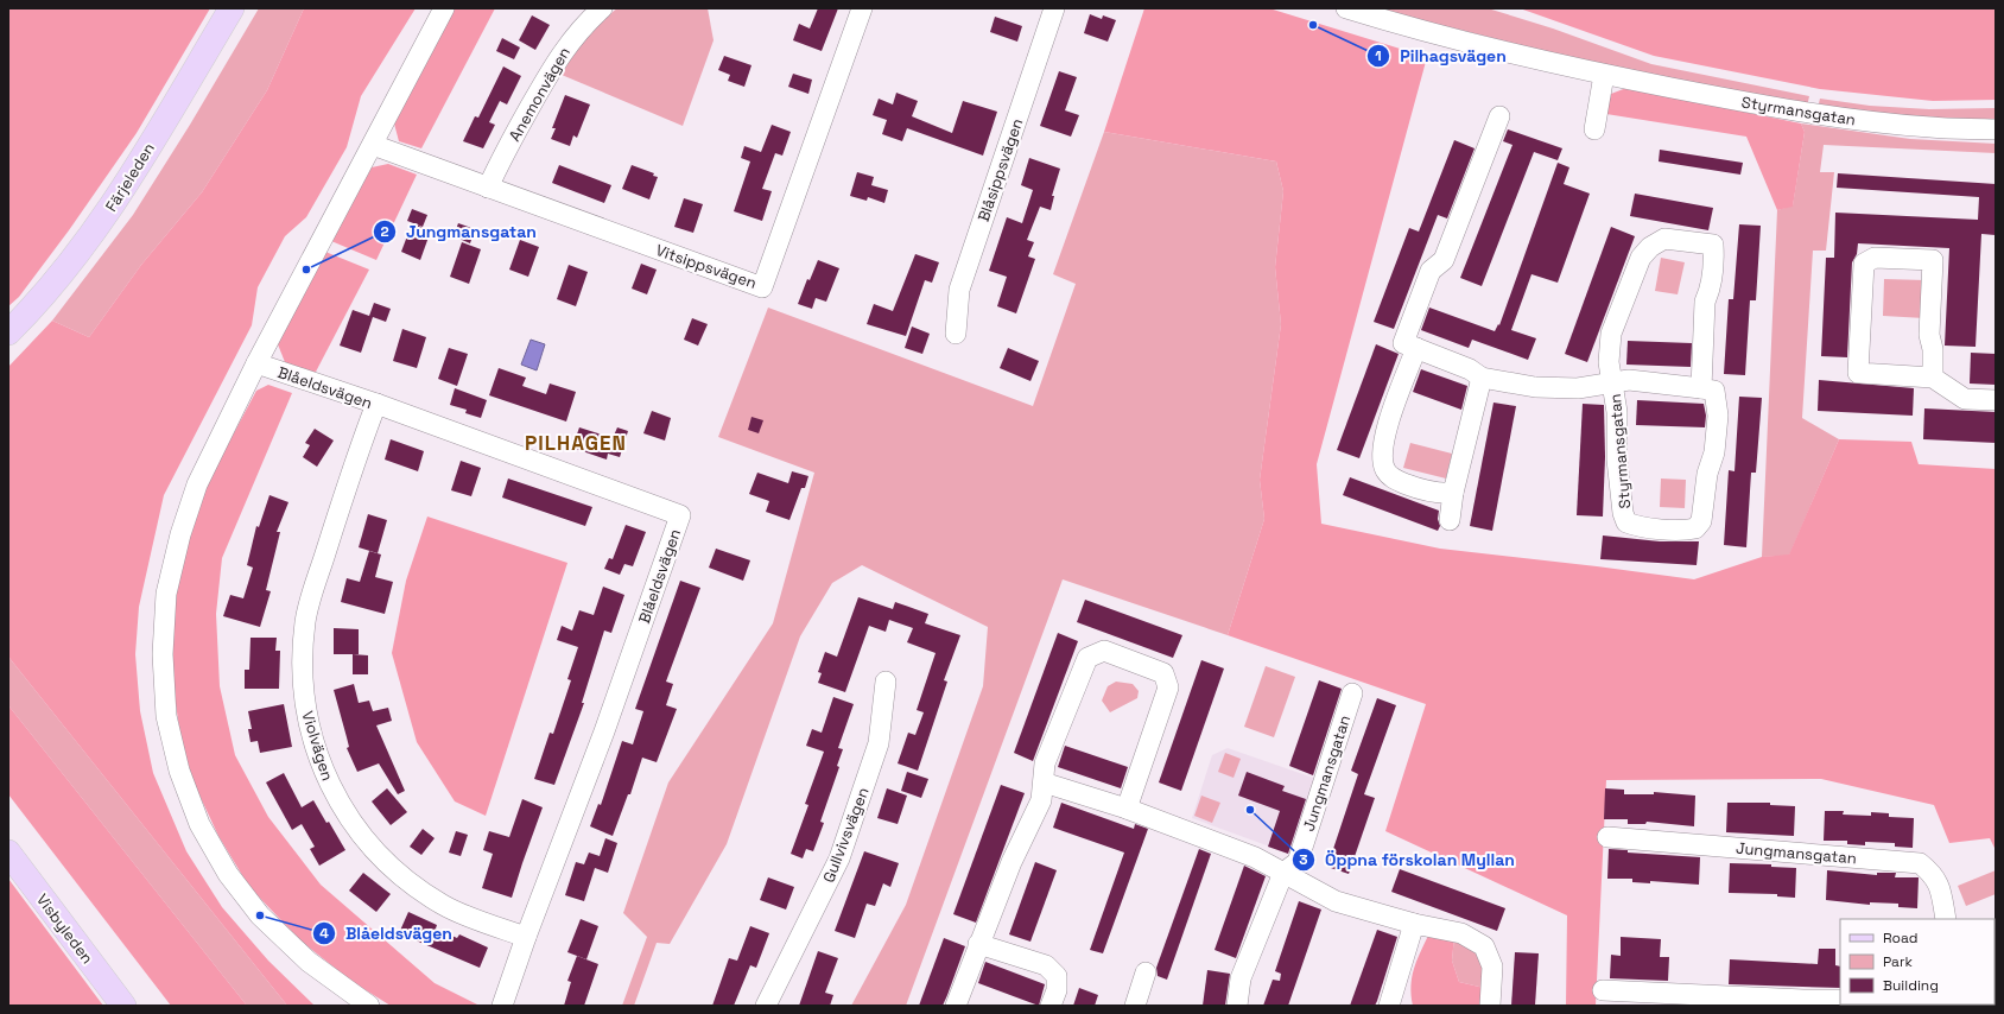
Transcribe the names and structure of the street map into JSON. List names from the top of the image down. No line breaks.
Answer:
{"streets":{"main road":["Färjeleden","Visbyleden"],"street":["Anemonvägen","Styrmansgatan","Blåsippsvägen","Vitsippsvägen","Blåeldsvägen","Violvägen","Jungmansgatan","Gullvivsvägen"]},"crossings":[["Anemonvägen","Vitsippsvägen"],["Blåeldsvägen","Violvägen"]],"districts":["PILHAGEN"],"places":["Pilhagsvägen","Jungmansgatan","Öppna förskolan Myllan","Blåeldsvägen"],"legend":["Road","Park","Building"]}
